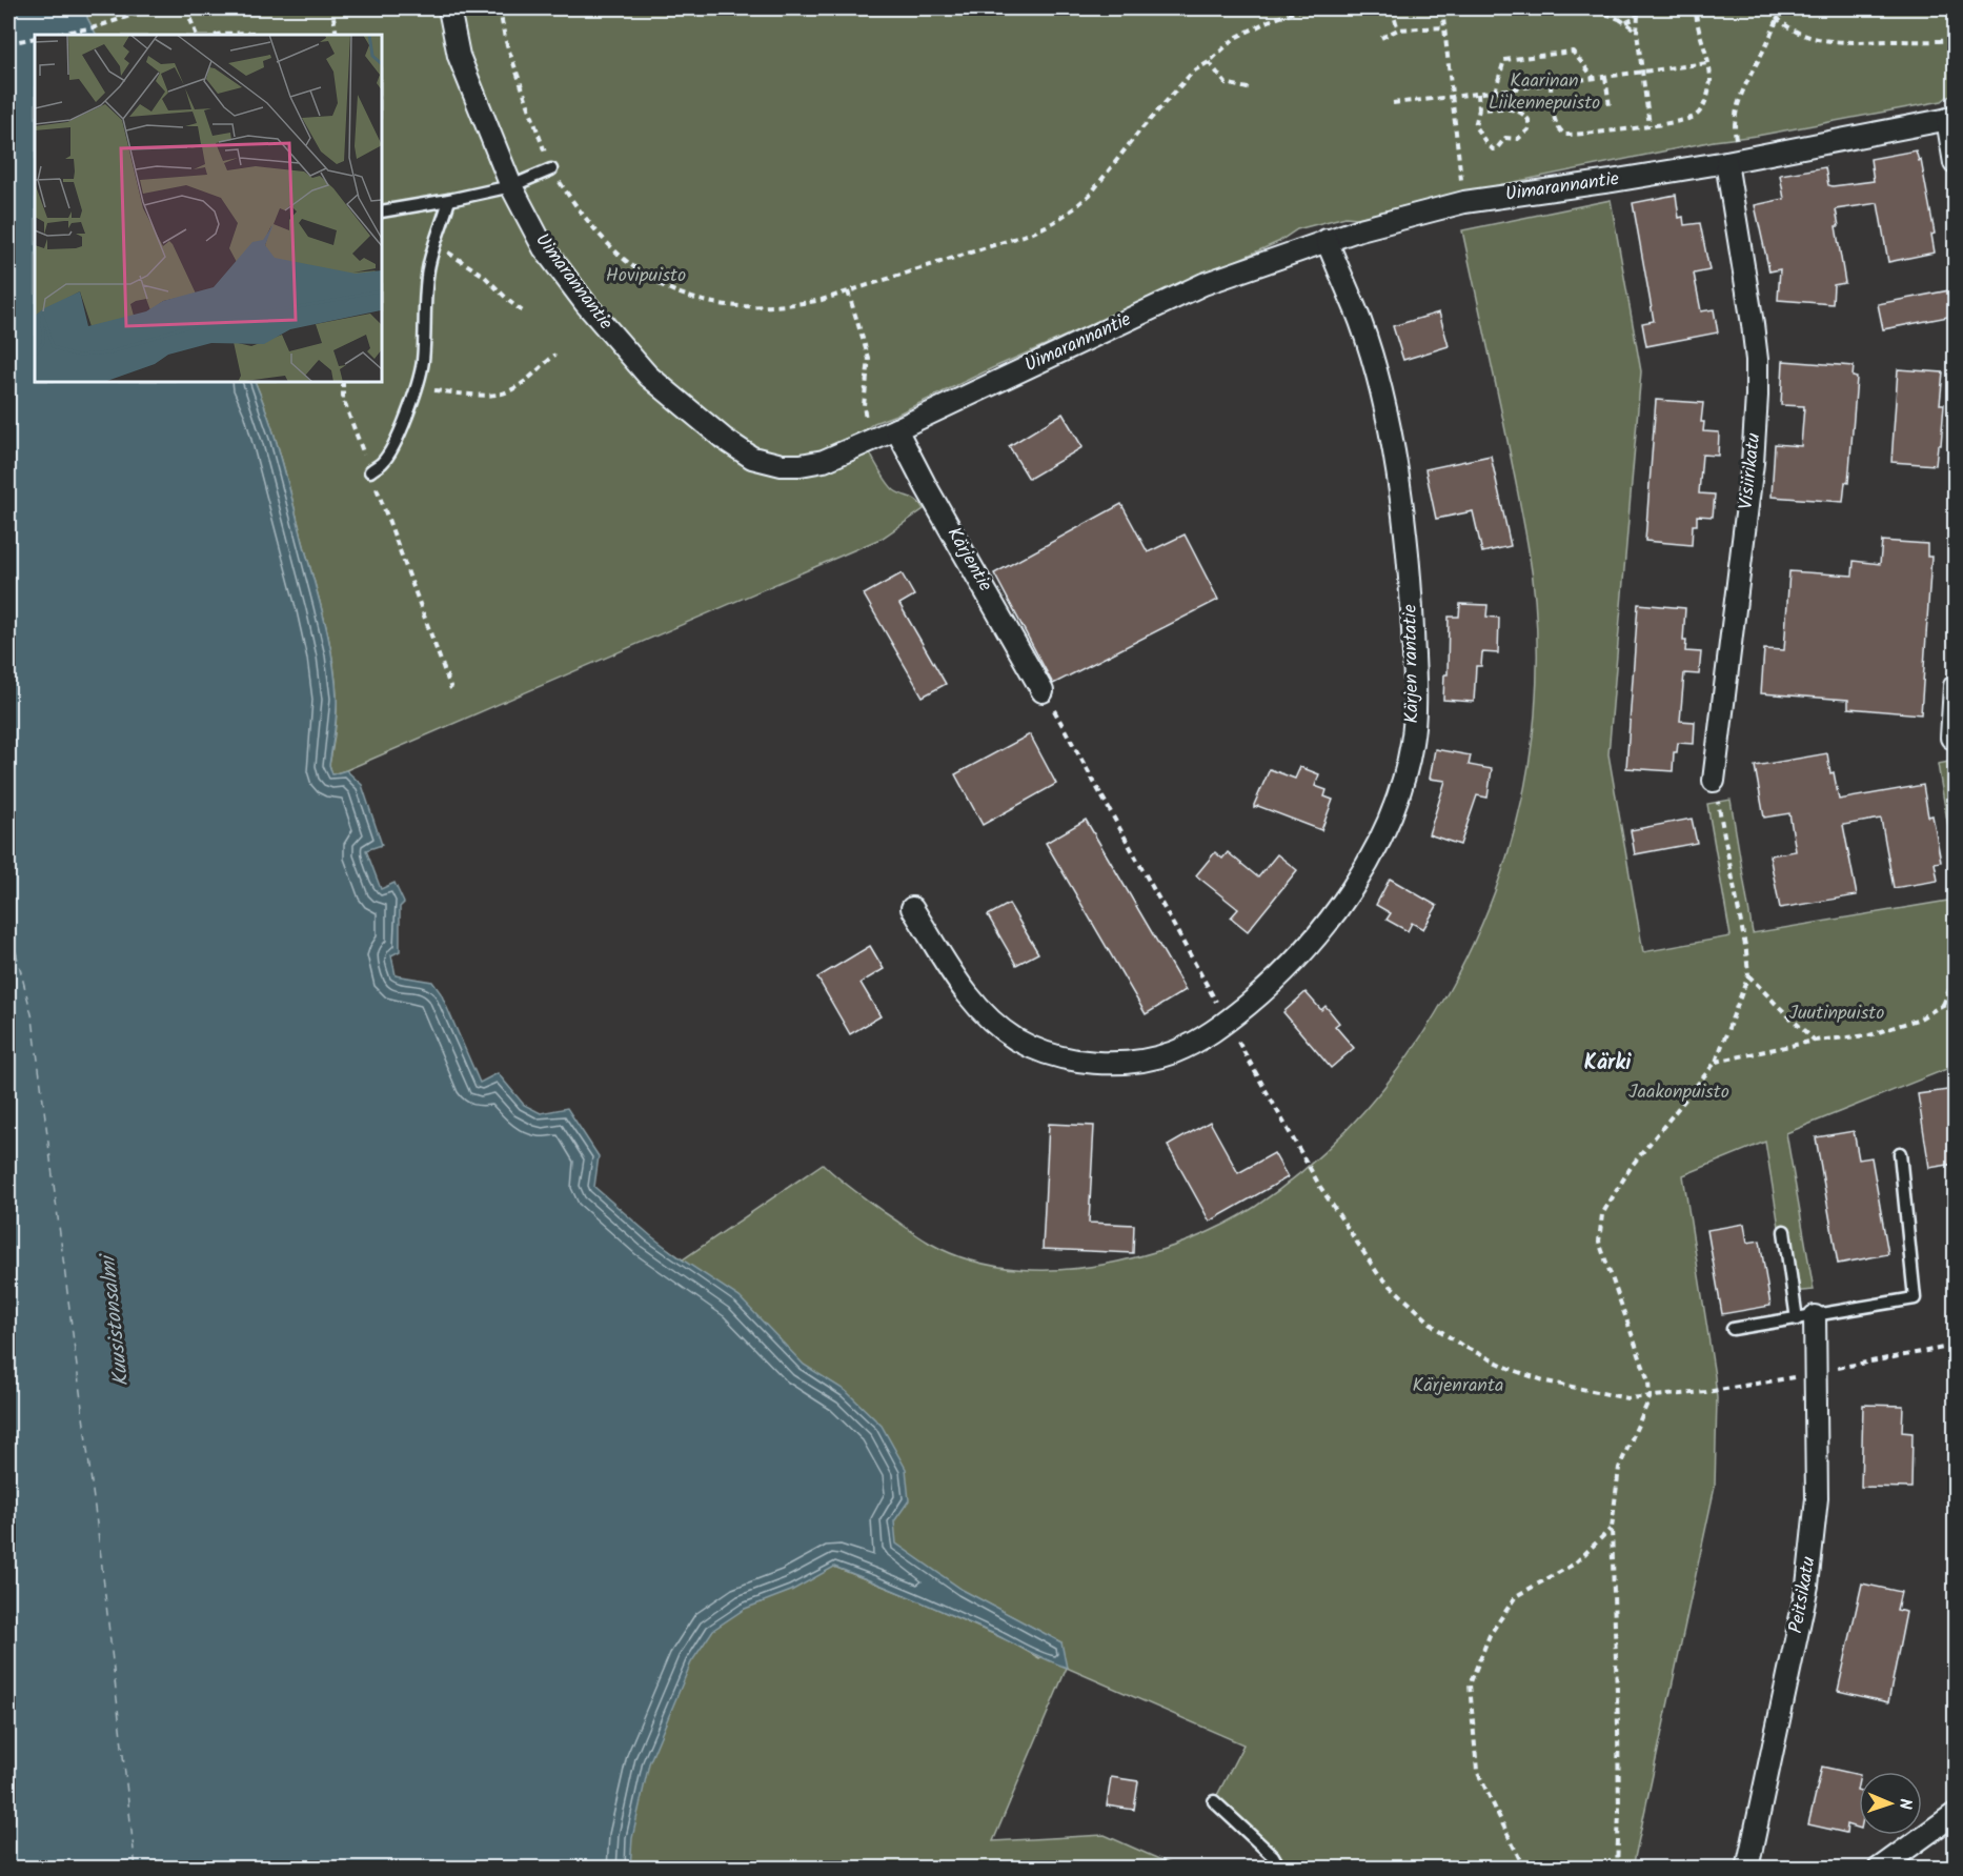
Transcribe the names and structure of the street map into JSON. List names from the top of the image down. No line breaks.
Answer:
{"streets":{"street":["Uimarannantie","Visiirikatu","Kärjentie","Kärjen rantatie","Peitsikatu"]},"crossings":[["Uimarannantie","Visiirikatu"],["Uimarannantie","Kärjentie"],["Uimarannantie","Kärjen rantatie"]],"districts":["Kärki"],"water":["Kuusistonsalmi"],"parks":["Kaarinan Liikennepuisto","Hovipuisto","Juutinpuisto","Jaakonpuisto","Kärjenranta"],"north":"right"}
